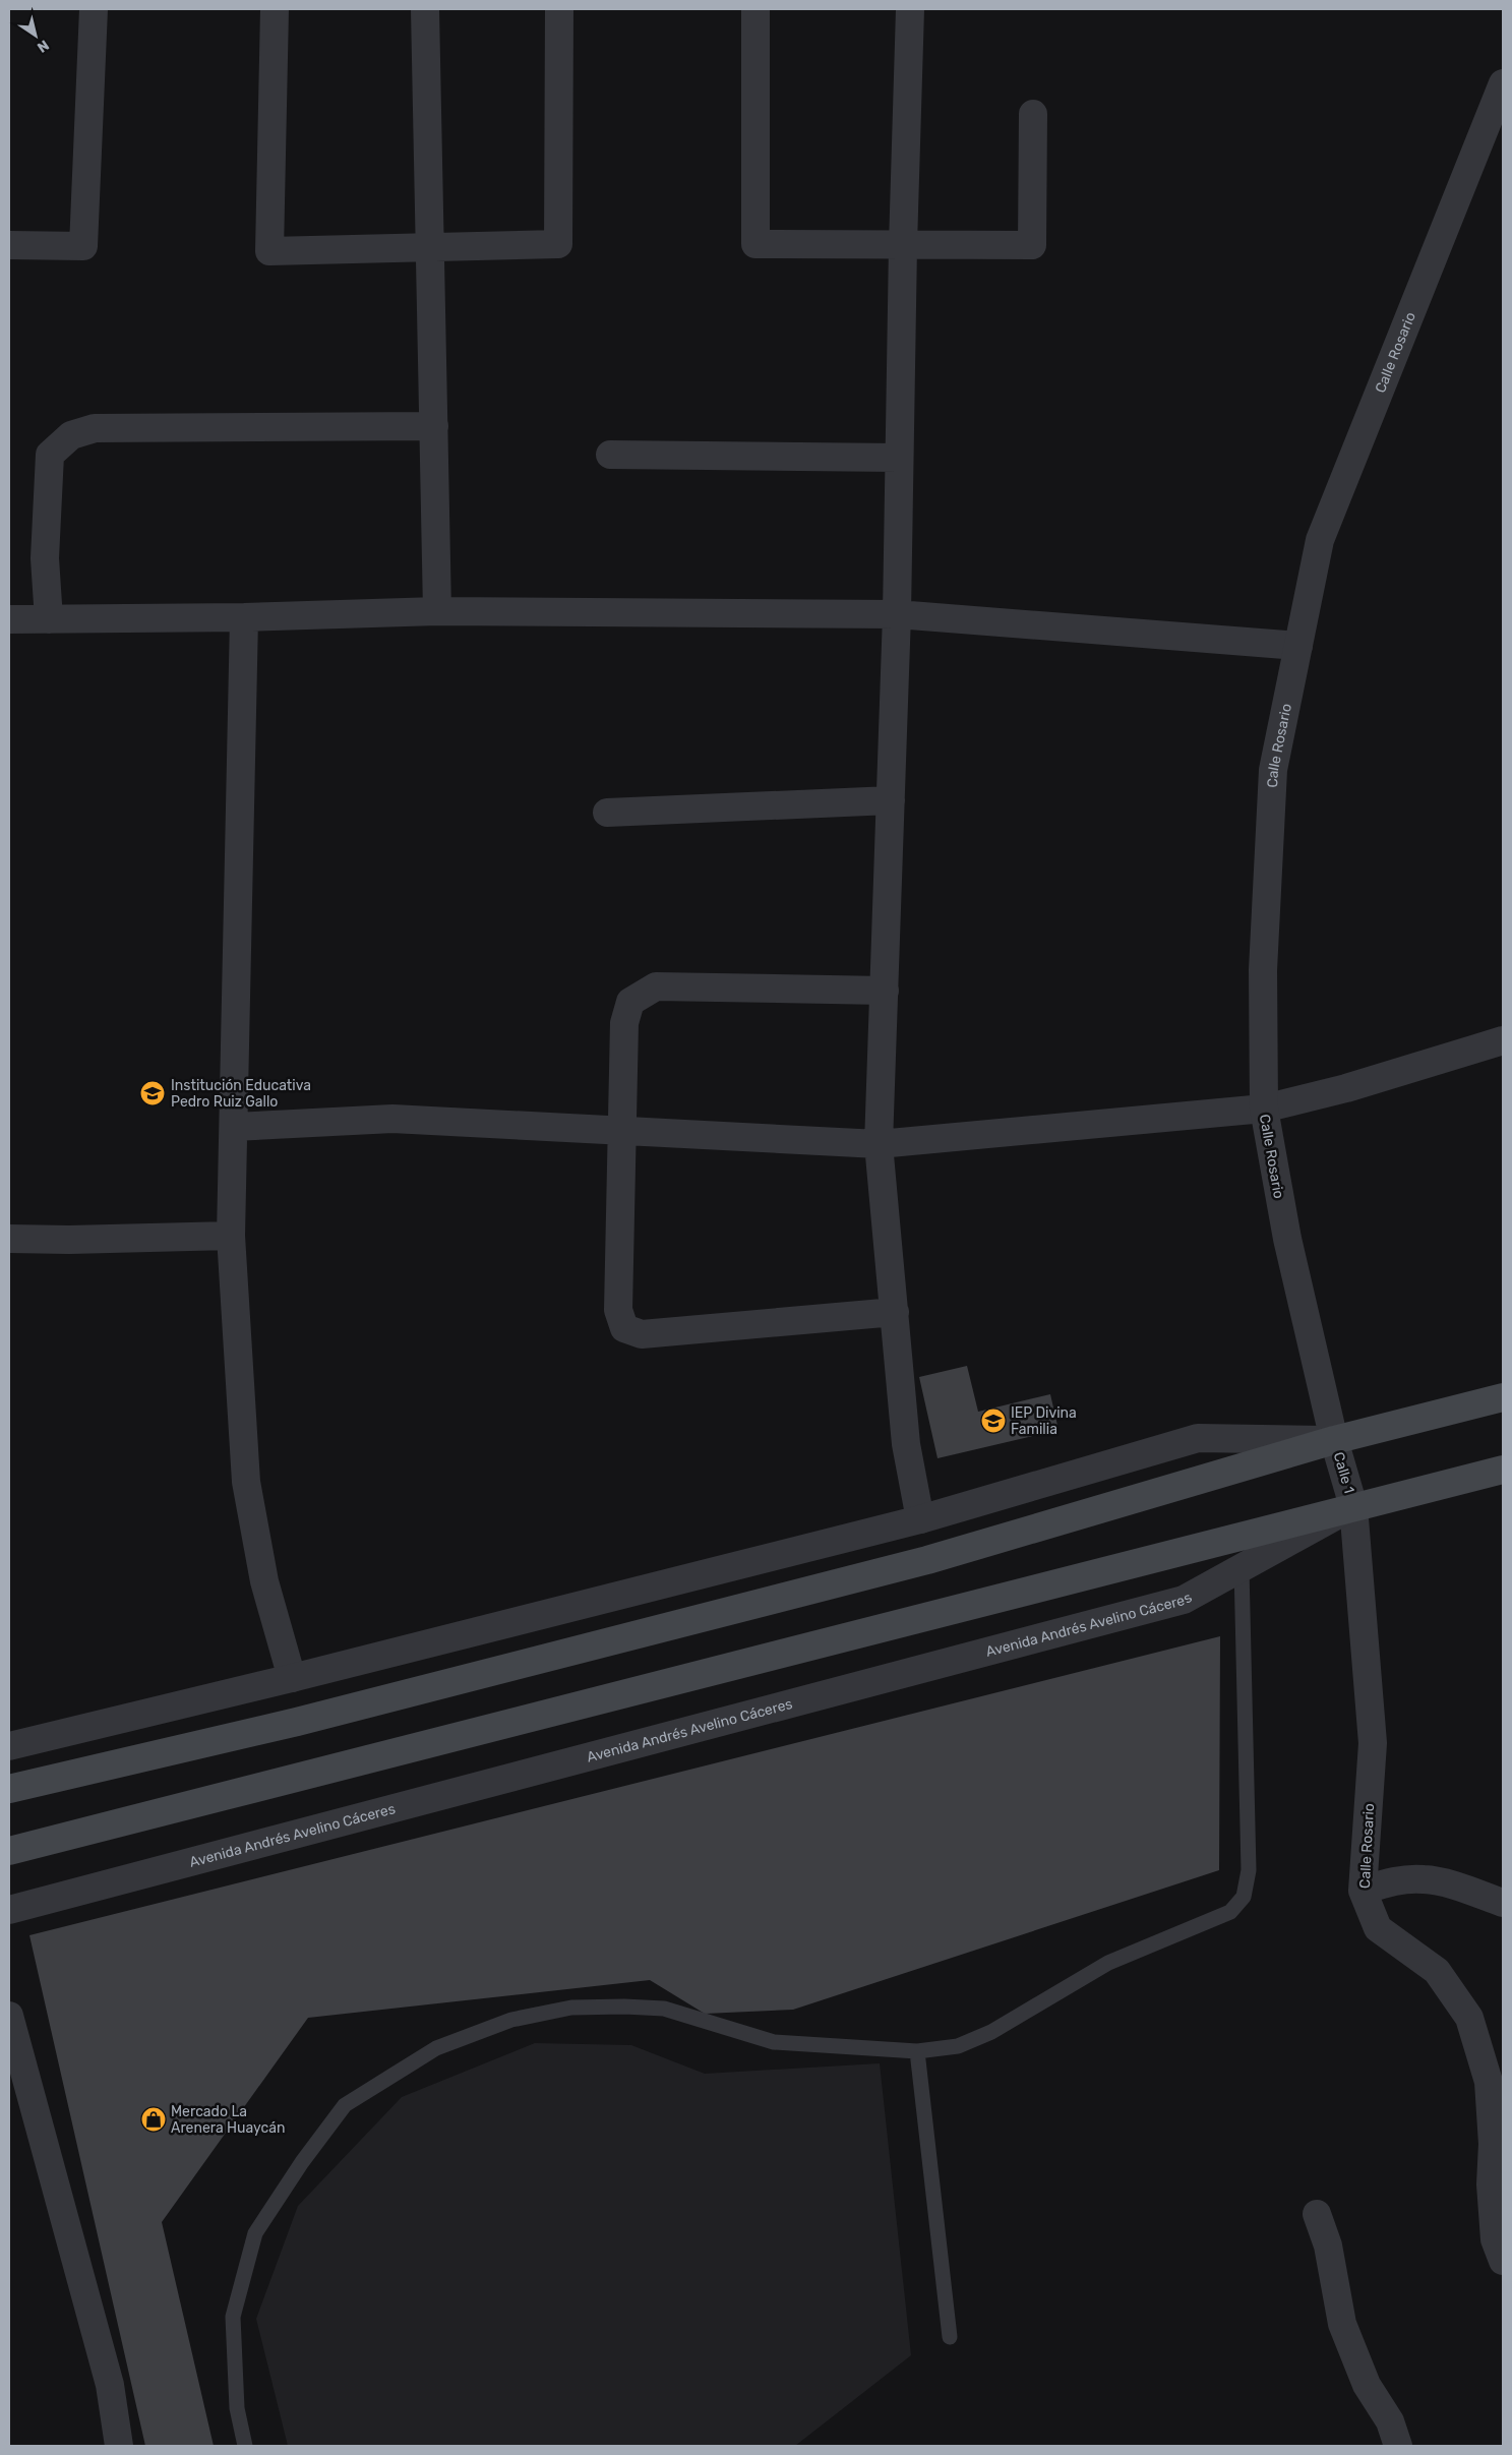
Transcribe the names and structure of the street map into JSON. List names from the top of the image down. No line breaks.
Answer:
{"streets":{"main road":["Avenida Andrés Avelino Cáceres"],"street":["Calle Rosario","Calle 1"]},"crossings":[["Calle Rosario","Calle 1"],["Calle Rosario","Avenida Andrés Avelino Cáceres"],["Calle 1","Avenida Andrés Avelino Cáceres"]],"places":{"school or university":["Institución Educativa Pedro Ruiz Gallo","IEP Divina Familia"],"shop":["Mercado La Arenera Huaycán"]},"north":"bottom right"}
